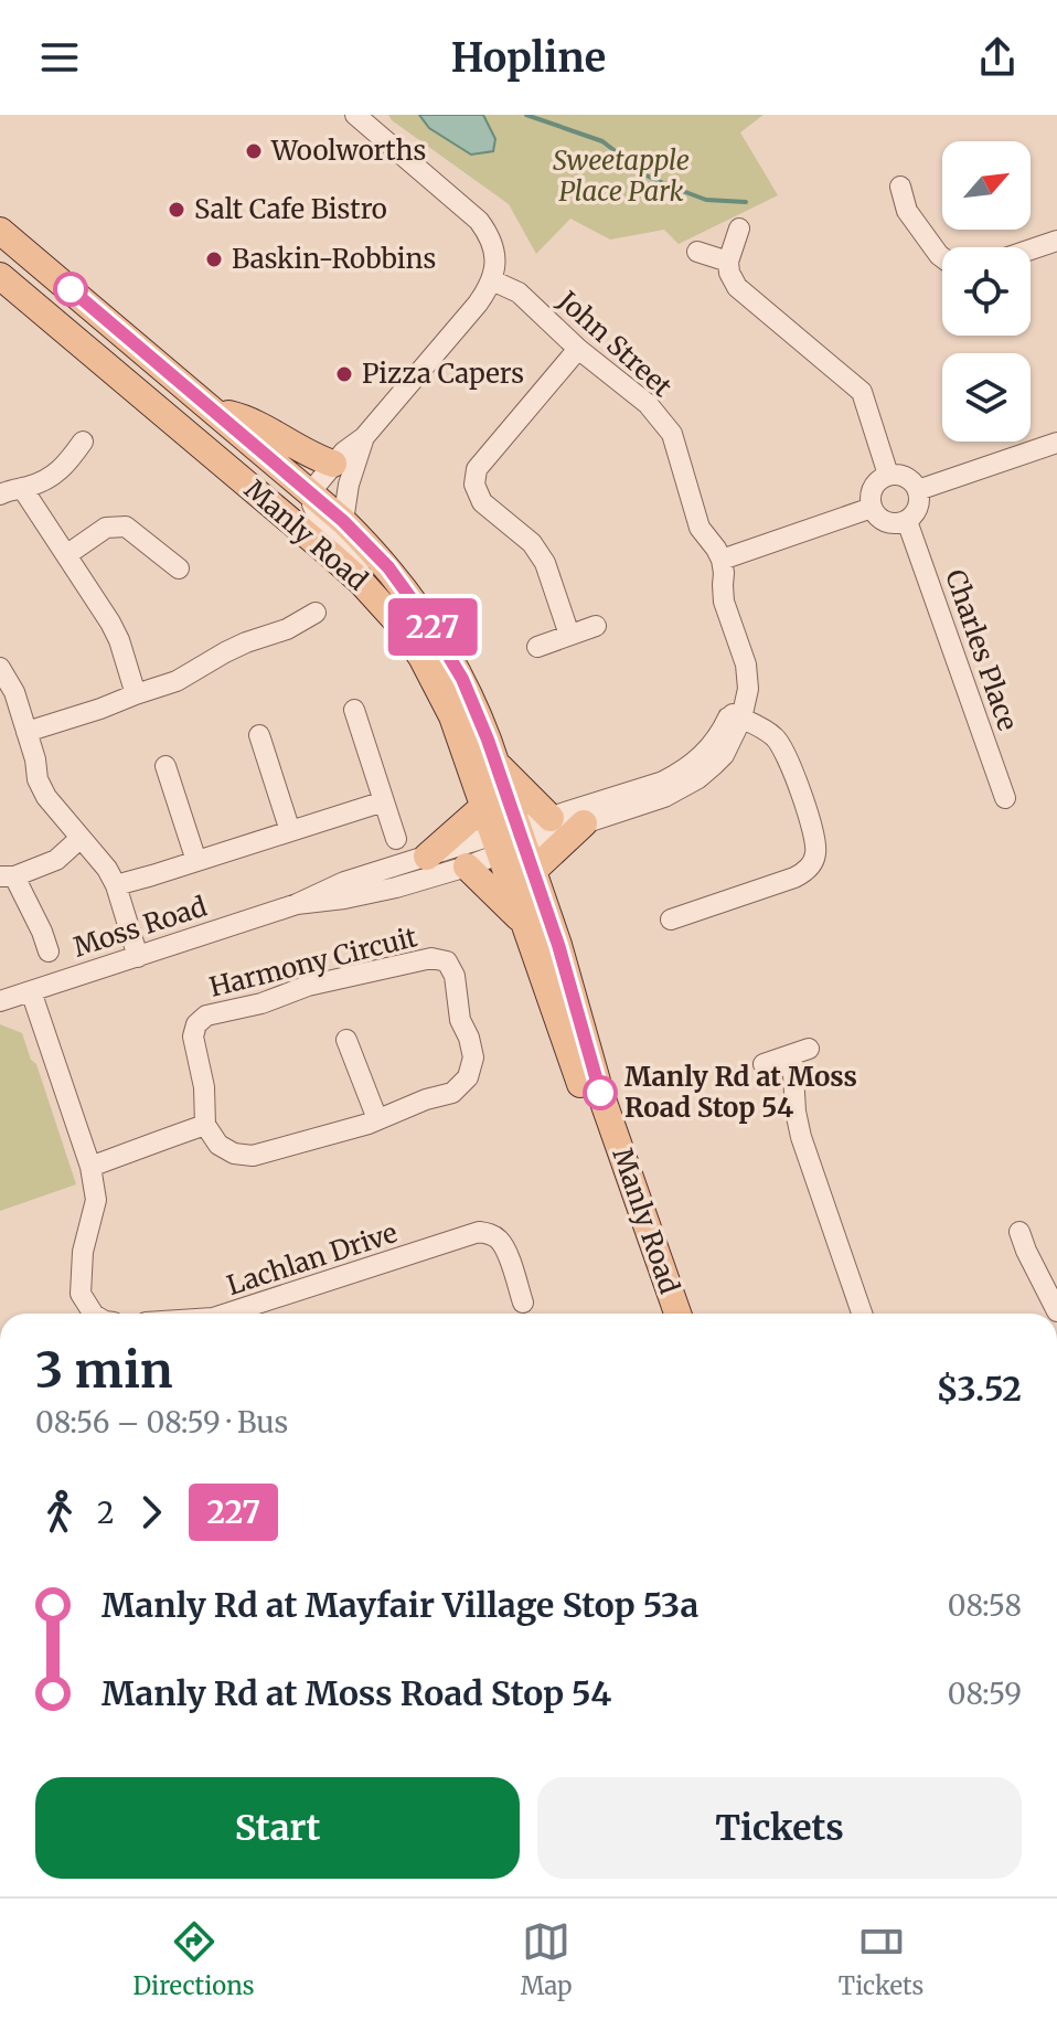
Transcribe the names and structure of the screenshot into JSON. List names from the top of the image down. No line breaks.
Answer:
{"streets":{"main road":["Manly Road"],"street":["John Street","Charles Place","Moss Road","Harmony Circuit","Lachlan Drive"]},"crossings":[["John Street","Manly Road"],["John Street","Moss Road"],["Manly Road","Moss Road"]],"parks":["Sweetapple Place Park"],"places":["Woolworths","Salt Cafe Bistro","Baskin-Robbins","Pizza Capers","Manly Rd at Moss Road Stop 54"],"lines":["bus line 227"],"north":"top right","page":{"header":"Hopline","on_map":"227","heading":["3 min","08:56 – 08:59 · Bus","$3.52"],"legs":["2","227"],"list":[{"name":"Manly Rd at Mayfair Village Stop 53a","value":"08:58"},{"name":"Manly Rd at Moss Road Stop 54","value":"08:59"}],"buttons":["Start","Tickets"],"tabs":["Directions","Map","Tickets"]}}
